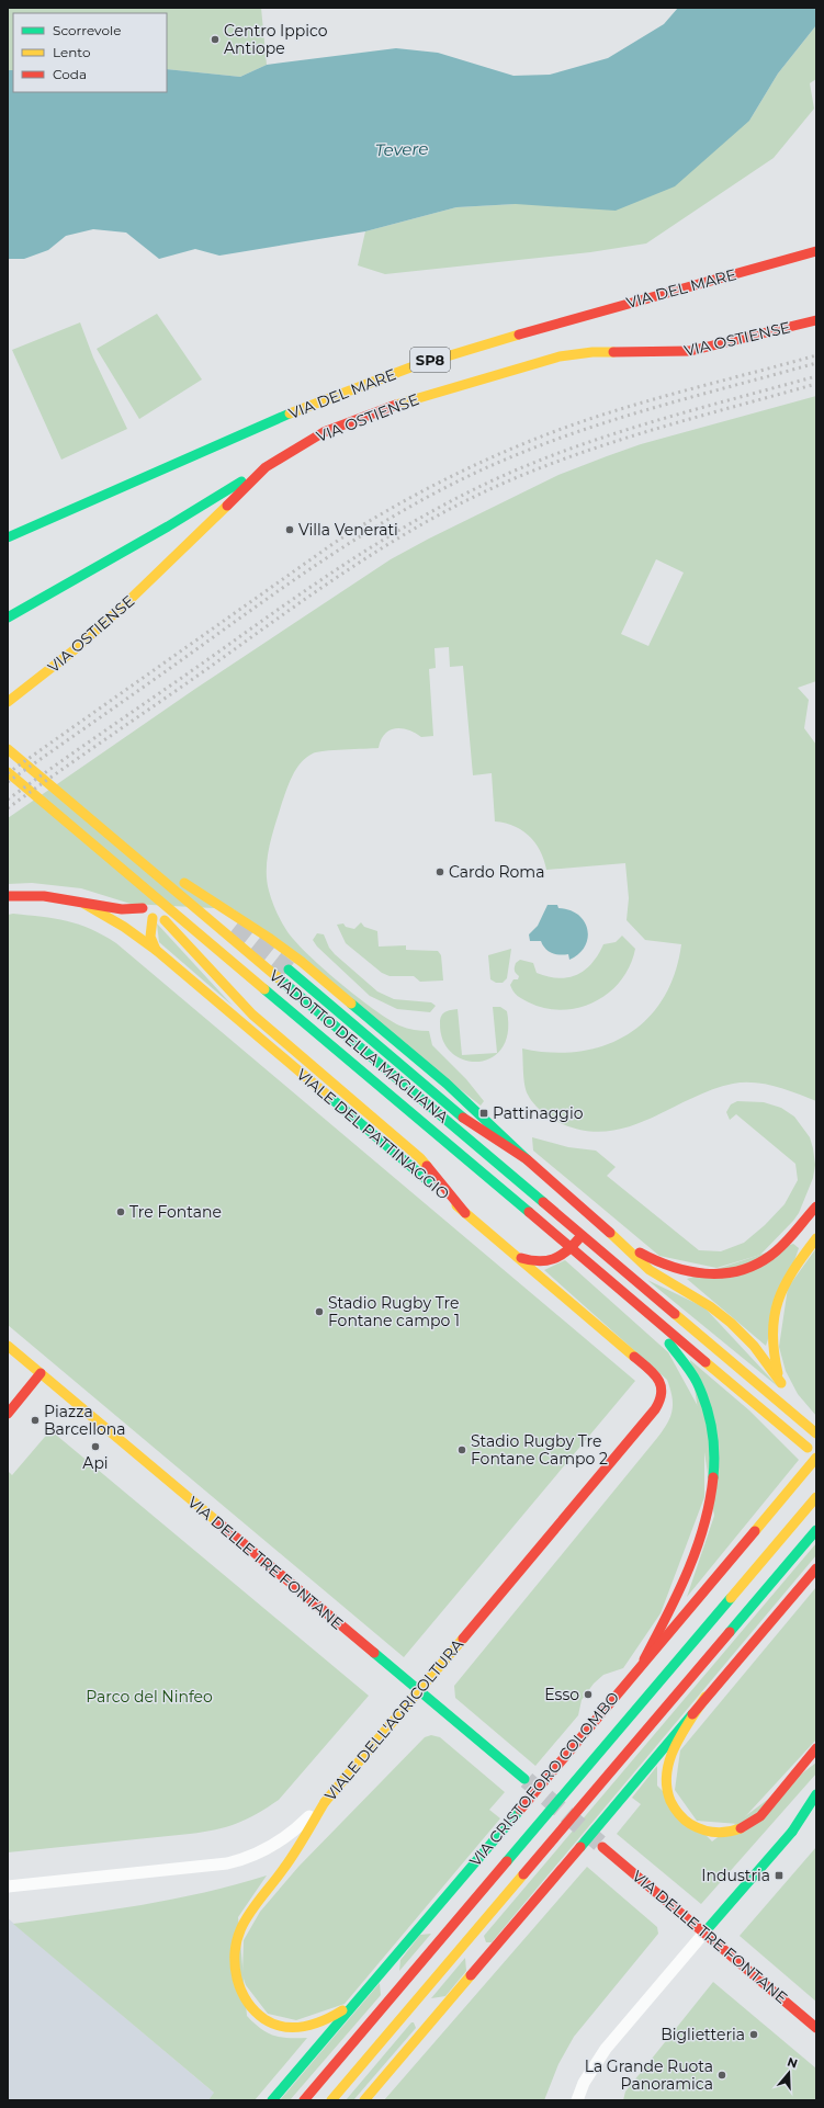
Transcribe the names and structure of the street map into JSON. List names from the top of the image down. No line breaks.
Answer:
{"streets":{"main road":["VIA DEL MARE","VIA OSTIENSE","SP8","VIADOTTO DELLA MAGLIANA","VIALE DEL PATTINAGGIO","VIA DELLE TRE FONTANE","VIALE DELL'AGRICOLTURA","VIA CRISTOFORO COLOMBO"]},"crossings":[["VIALE DEL PATTINAGGIO","VIALE DELL'AGRICOLTURA"],["VIA DELLE TRE FONTANE","VIALE DELL'AGRICOLTURA"]],"water":["Tevere"],"parks":["Parco del Ninfeo"],"places":{"other":["Centro Ippico Antiope","Villa Venerati","Cardo Roma","Tre Fontane","Stadio Rugby Tre Fontane campo 1","Piazza Barcellona","Api","Stadio Rugby Tre Fontane Campo 2","Esso","Biglietteria","La Grande Ruota Panoramica"],"transit":["Pattinaggio","Industria"]},"legend":["Scorrevole","Lento","Coda"],"north":"top"}
